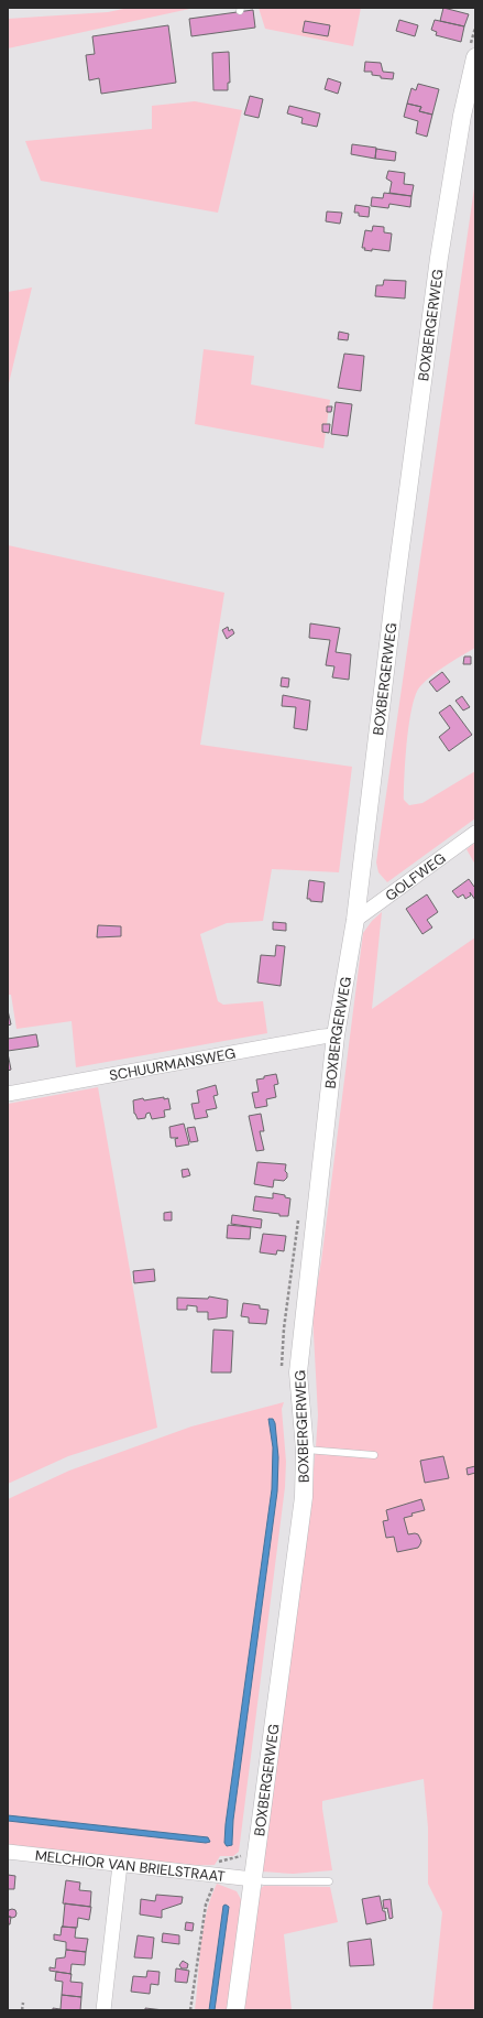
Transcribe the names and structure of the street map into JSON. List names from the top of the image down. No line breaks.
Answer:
{"streets":{"street":["BOXBERGERWEG","GOLFWEG","SCHUURMANSWEG","MELCHIOR VAN BRIELSTRAAT"]},"crossings":[["BOXBERGERWEG","GOLFWEG"],["BOXBERGERWEG","SCHUURMANSWEG"],["BOXBERGERWEG","MELCHIOR VAN BRIELSTRAAT"]]}
